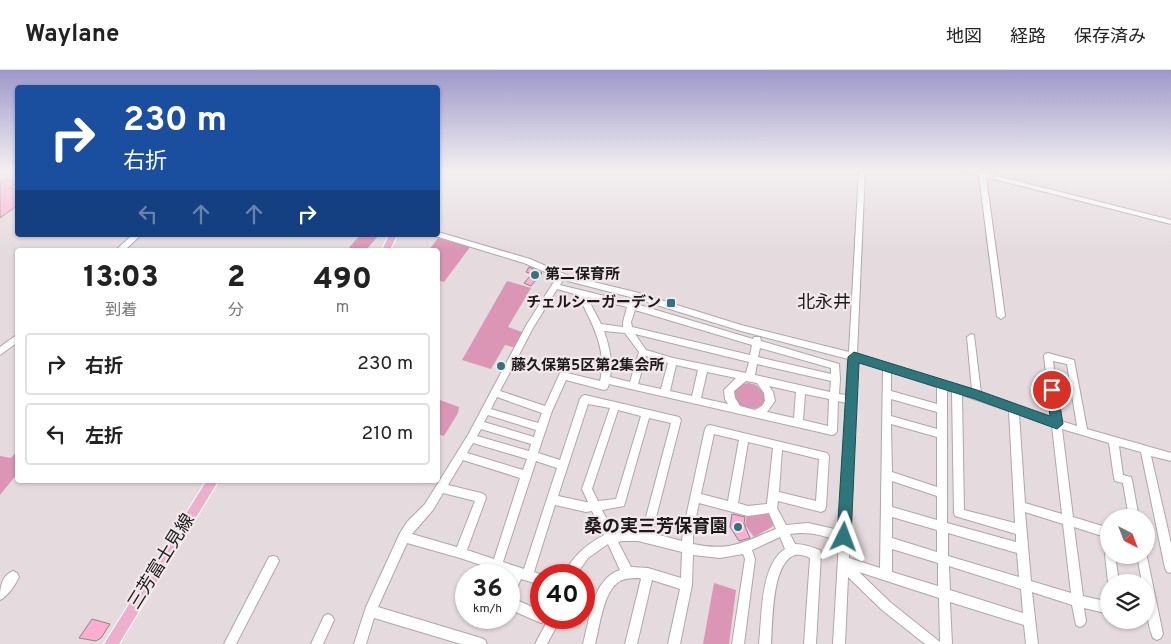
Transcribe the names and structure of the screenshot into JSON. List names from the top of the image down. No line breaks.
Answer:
{"streets":{"main road":["三芳富士見線"]},"districts":["北永井"],"places":{"other":["第二保育所","藤久保第5区第2集会所","桑の実三芳保育園"],"transit":["チェルシーガーデン"]},"north":"bottom right","page":{"header":"Waylane","nav":["地図","経路","保存済み"],"turn":["230 m","右折"],"eta":["13:03","到着","2","分","490","m"],"list":[{"name":"右折","value":"230 m"},{"name":"左折","value":"210 m"}],"speed":"36 km/h","limit":"40"}}
